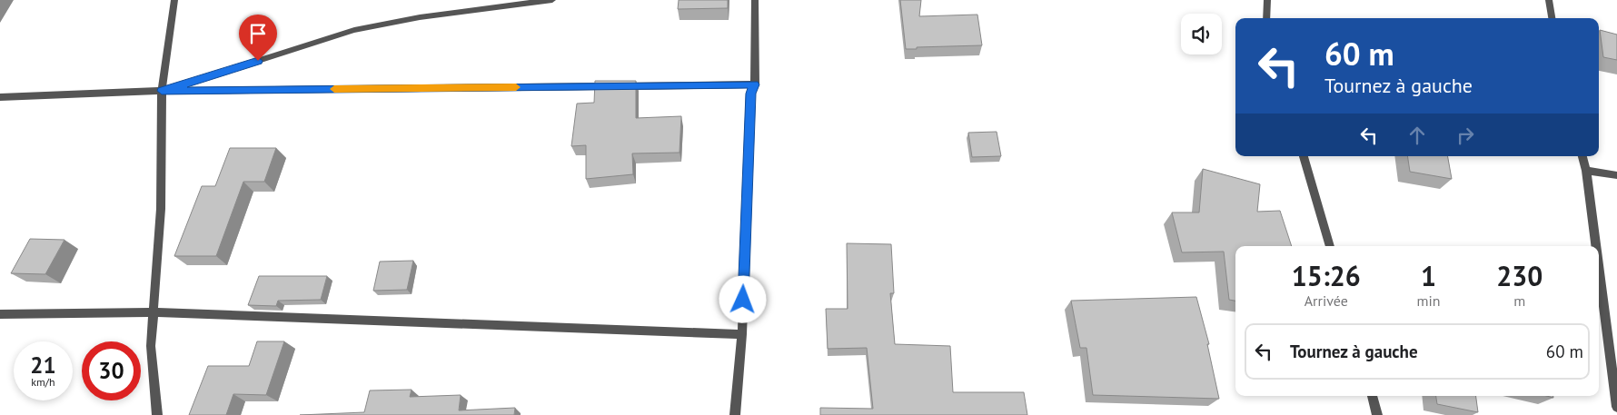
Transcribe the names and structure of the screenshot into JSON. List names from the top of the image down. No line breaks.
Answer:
{"page":{"turn":["60 m","Tournez à gauche"],"eta":["15:26","Arrivée","1","min","230","m"],"list":[{"name":"Tournez à gauche","value":"60 m"}],"speed":"21 km/h","limit":"30"}}
